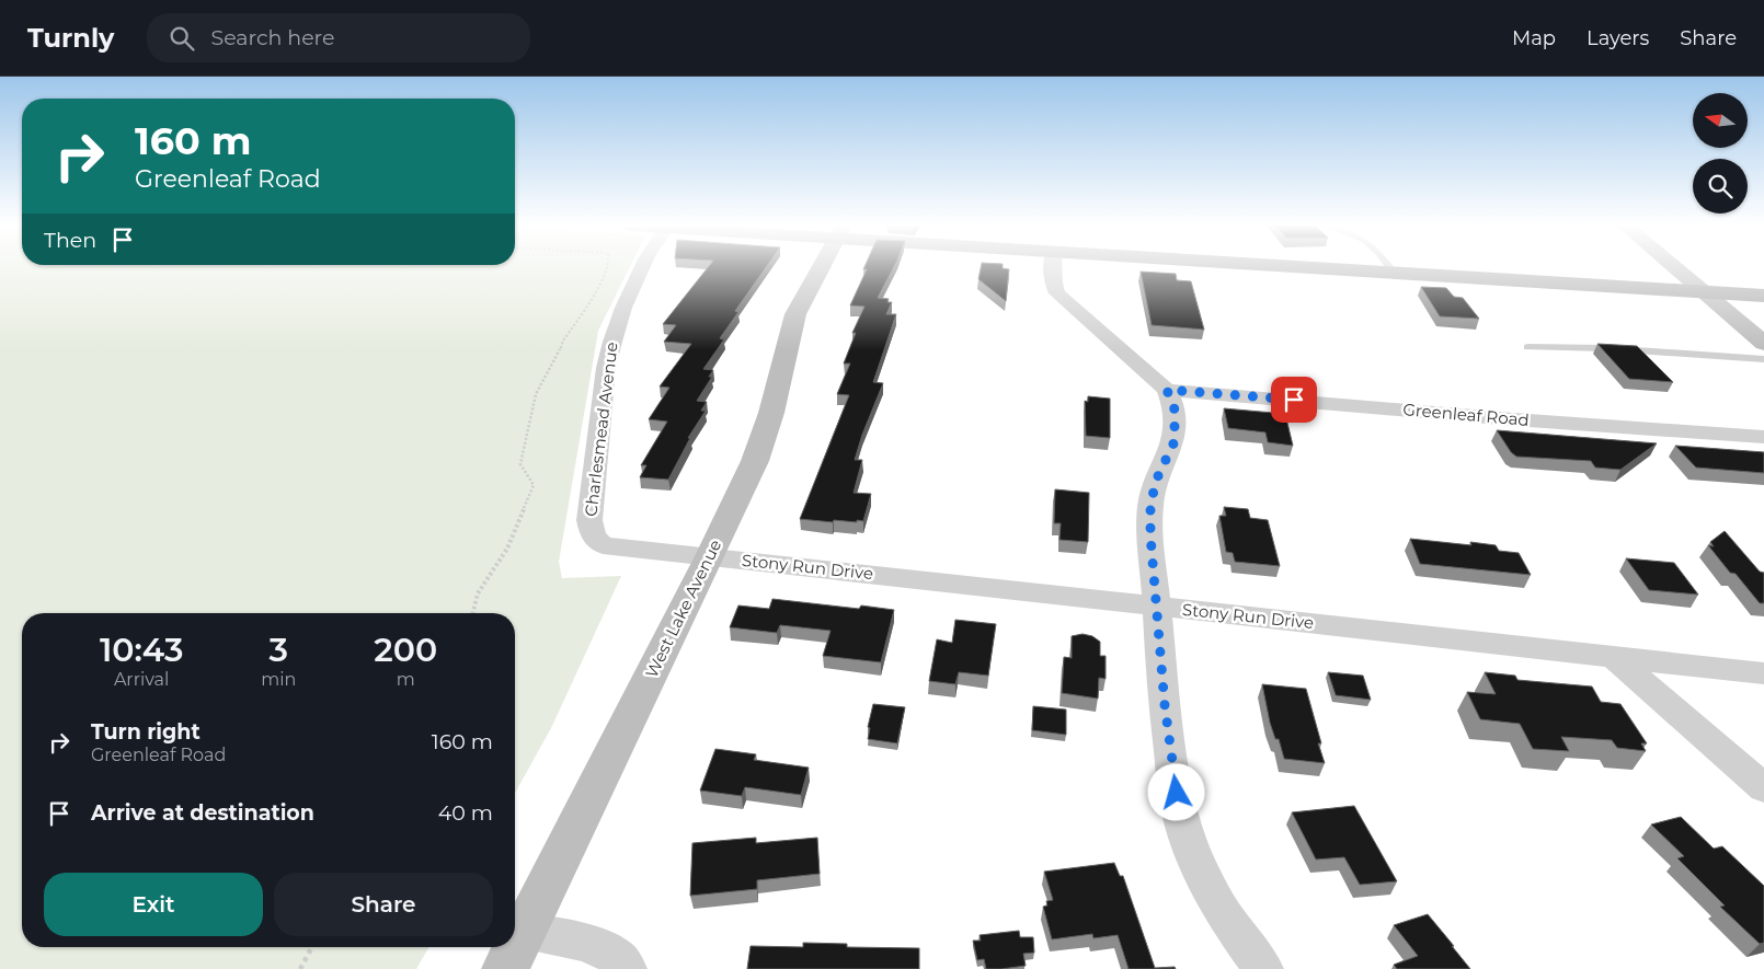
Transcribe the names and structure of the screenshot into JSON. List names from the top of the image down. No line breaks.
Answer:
{"streets":{"street":["Greenleaf Road","Charlesmead Avenue","Stony Run Drive","West Lake Avenue"]},"crossings":[["Charlesmead Avenue","Stony Run Drive"],["Stony Run Drive","West Lake Avenue"]],"north":"left","page":{"header":"Turnly","search":"Search here","nav":["Map","Layers","Share"],"turn":["160 m","Greenleaf Road"],"then":"Then","eta":["10:43","Arrival","3","min","200","m"],"list":[{"name":"Turn right","note":"Greenleaf Road","value":"160 m"},{"name":"Arrive at destination","value":"40 m"}],"buttons":["Exit","Share"]}}
